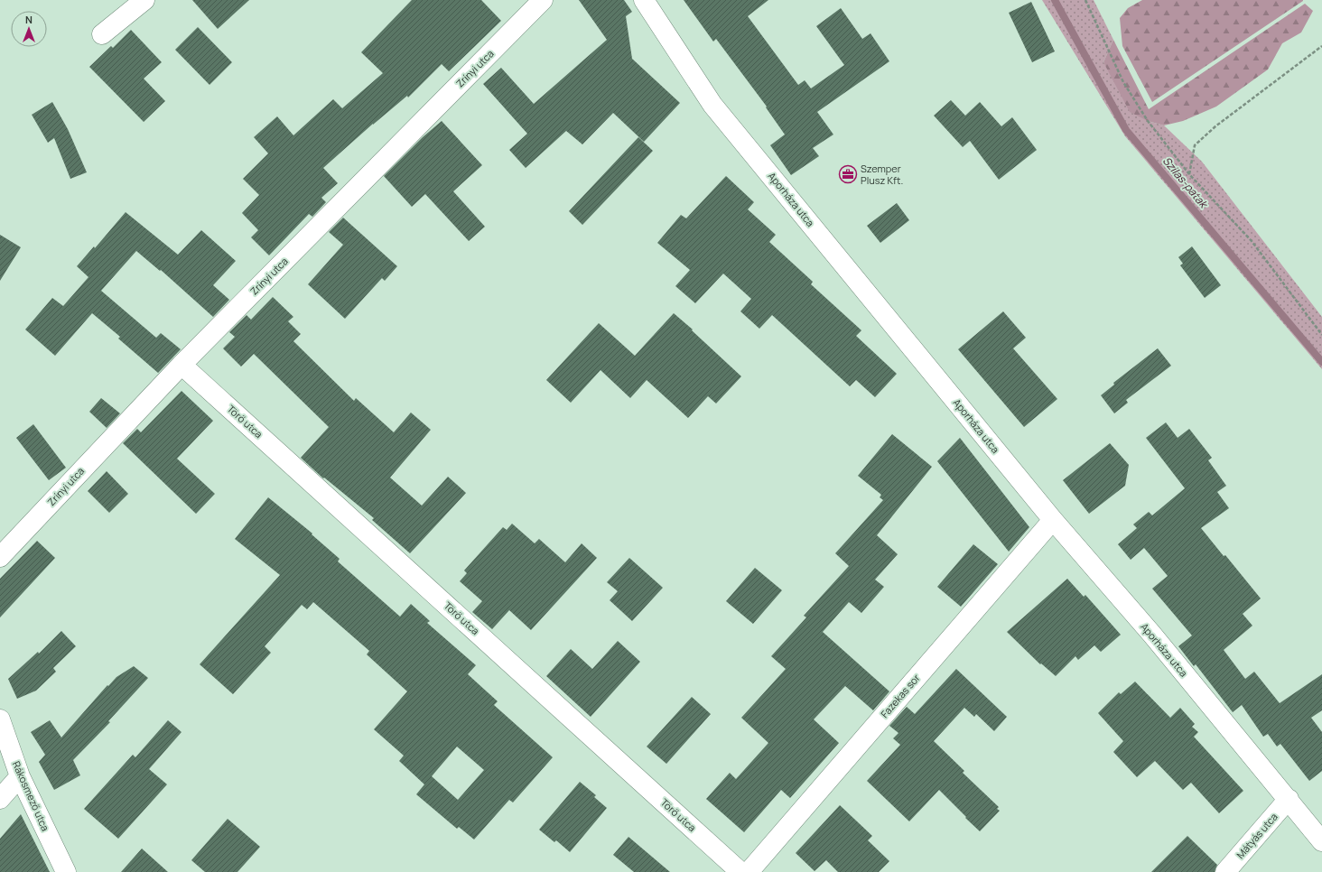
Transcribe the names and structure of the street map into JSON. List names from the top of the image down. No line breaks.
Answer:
{"streets":{"street":["Zrínyi utca","Aporháza utca","Törő utca","Fazekas sor","Rákosmező utca","Mátyás utca"]},"crossings":[["Zrínyi utca","Törő utca"],["Aporháza utca","Fazekas sor"],["Aporháza utca","Mátyás utca"]],"water":["Szilas-patak"],"places":{"office":["Szemper Plusz Kft."]},"north":"top"}
